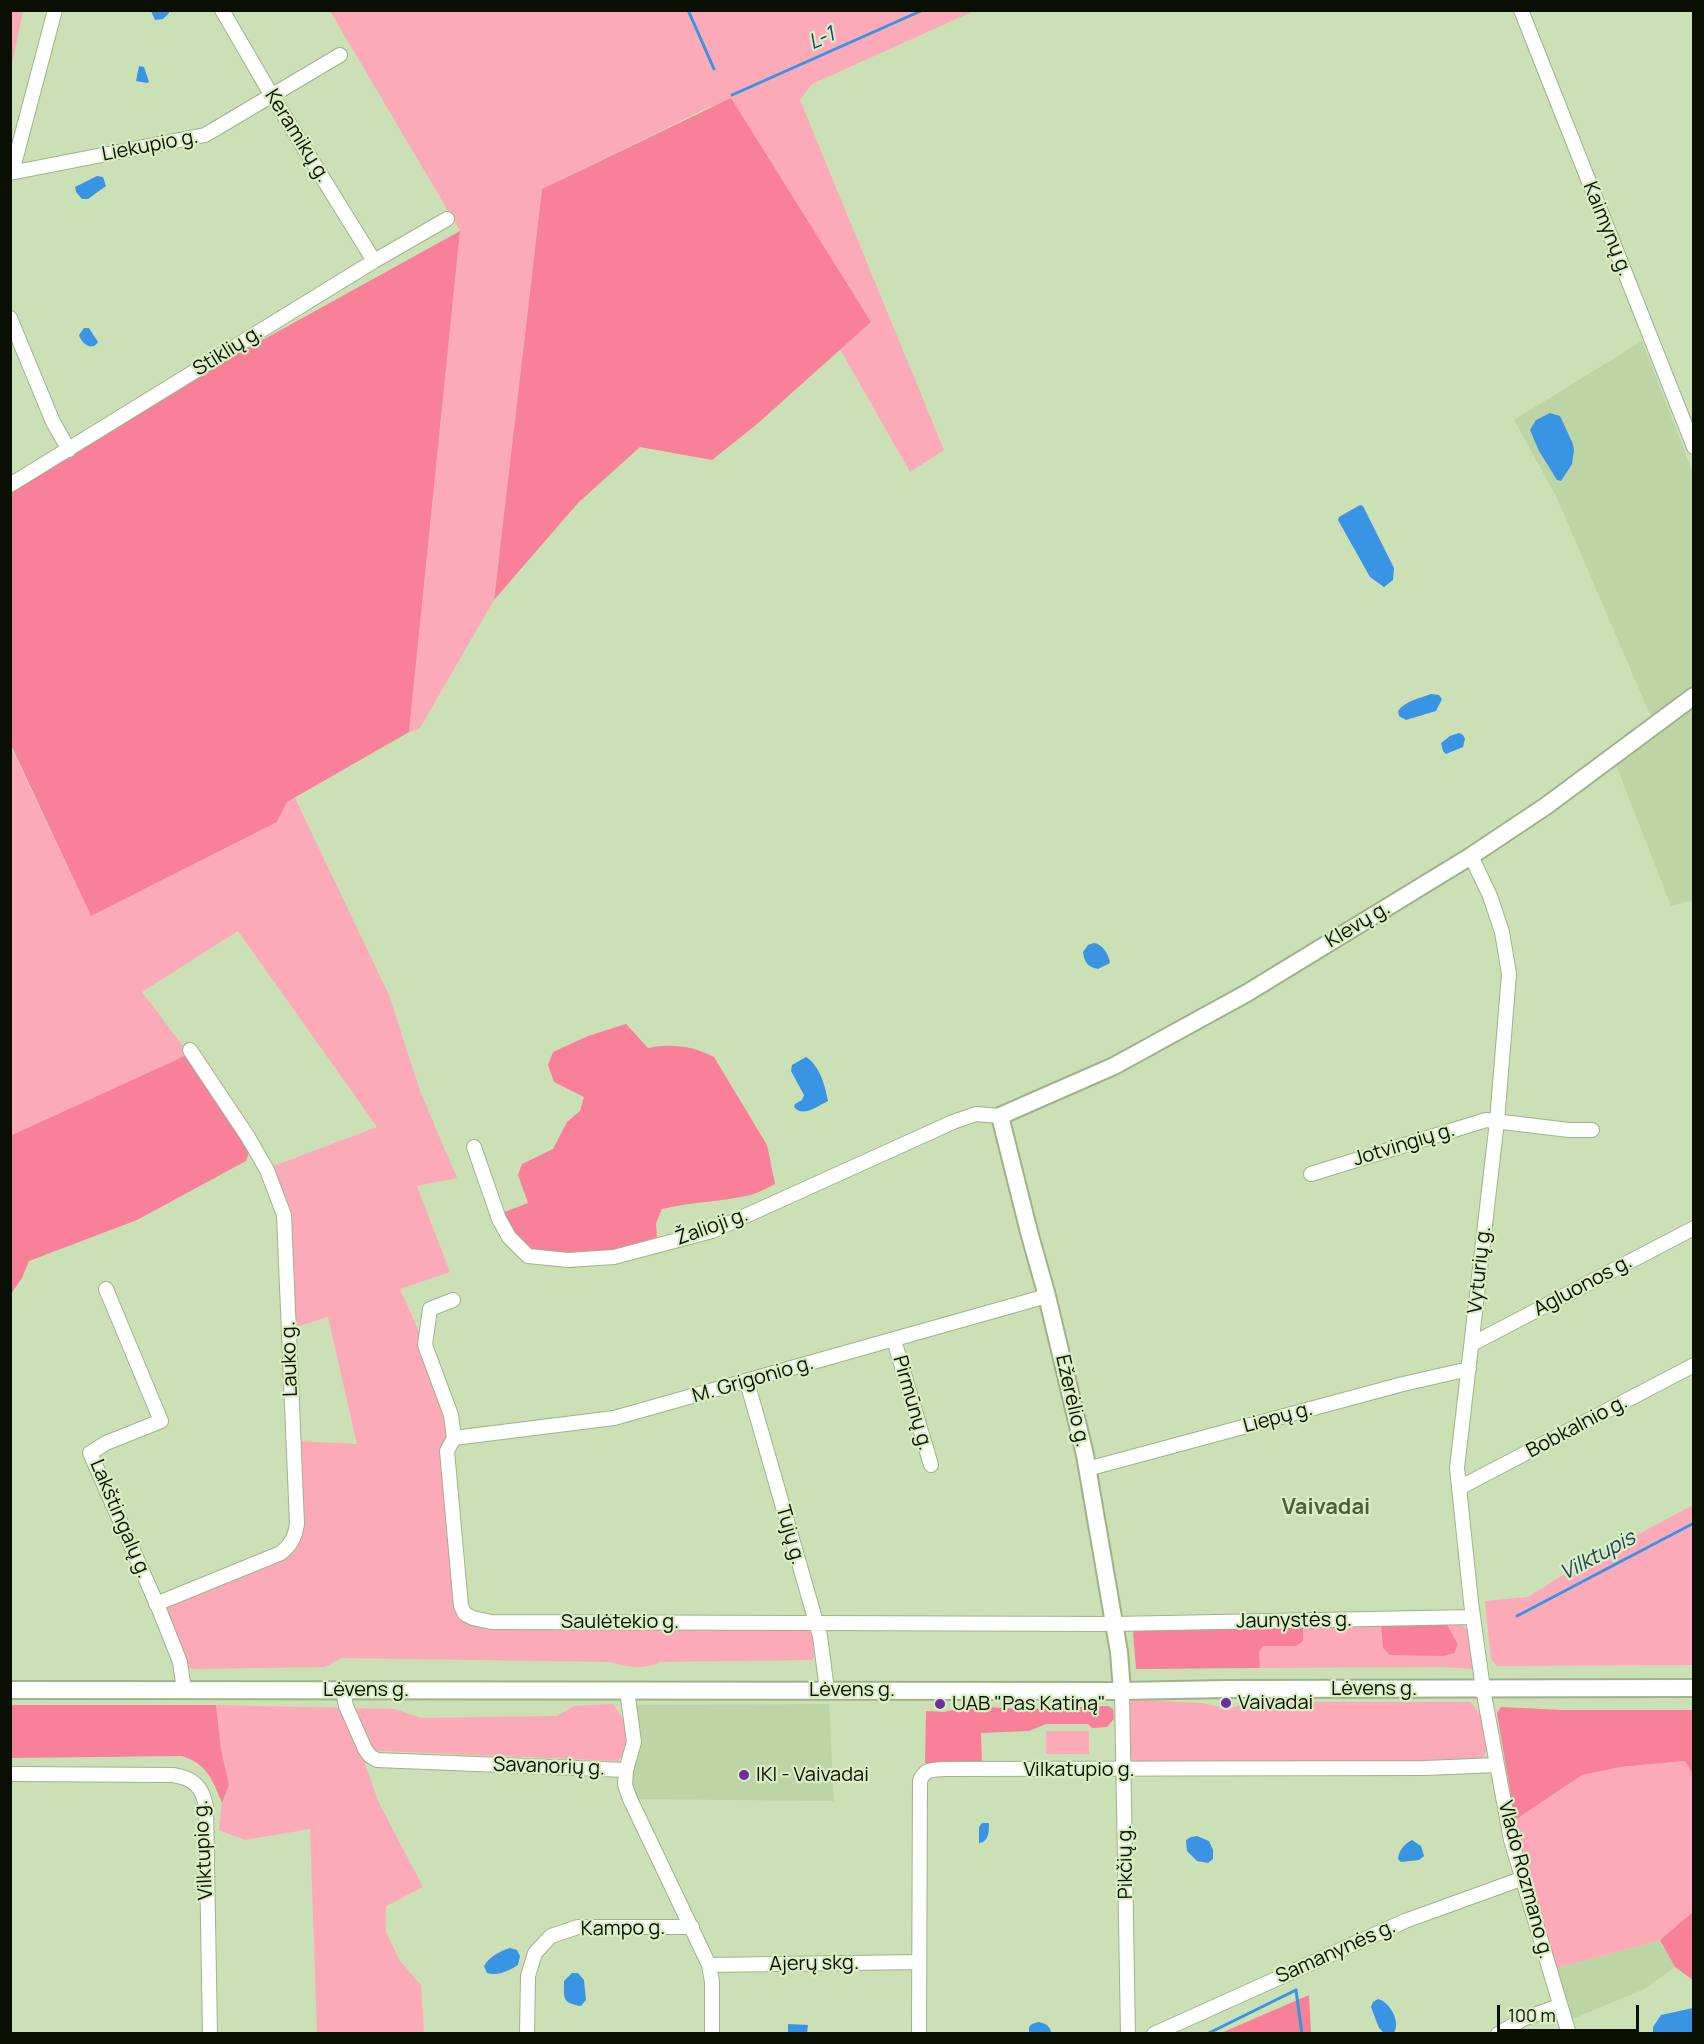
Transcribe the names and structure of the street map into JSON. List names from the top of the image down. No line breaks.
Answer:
{"streets":{"main road":["Klevų g.","Ežerėlio g.","Lėvens g."],"street":["Keramikų g.","Liekupio g.","Kaimynų g.","Stiklių g.","Jotvingių g.","Žalioji g.","Vyturių g.","Agluonos g.","Lauko g.","M. Grigonio g.","Pirmūnų g.","Liepų g.","Bobkalnio g.","Lakštingalų g.","Tujų g.","Jaunystės g.","Saulėtekio g.","Savanorių g.","Vilkatupio g.","Vilktupio g.","Pikčių g.","Vlado Rozmano g.","Kampo g.","Samanynės g.","Ajerų skg."]},"crossings":[["Keramikų g.","Liekupio g."],["Keramikų g.","Stiklių g."],["Klevų g.","Žalioji g."],["Klevų g.","Vyturių g."],["Klevų g.","Ežerėlio g."],["Jotvingių g.","Vyturių g."],["Žalioji g.","Ežerėlio g."],["Vyturių g.","Agluonos g."],["Vyturių g.","Liepų g."],["Vyturių g.","Bobkalnio g."],["Vyturių g.","Jaunystės g."],["Vyturių g.","Lėvens g."],["Vyturių g.","Vlado Rozmano g."],["Lauko g.","Lakštingalų g."],["M. Grigonio g.","Ežerėlio g."],["M. Grigonio g.","Pirmūnų g."],["M. Grigonio g.","Tujų g."],["M. Grigonio g.","Saulėtekio g."],["Ežerėlio g.","Liepų g."],["Ežerėlio g.","Jaunystės g."],["Ežerėlio g.","Saulėtekio g."],["Ežerėlio g.","Lėvens g."],["Ežerėlio g.","Pikčių g."],["Lakštingalų g.","Lėvens g."],["Tujų g.","Saulėtekio g."],["Tujų g.","Lėvens g."],["Jaunystės g.","Saulėtekio g."],["Lėvens g.","Savanorių g."],["Lėvens g.","Pikčių g."],["Lėvens g.","Vlado Rozmano g."],["Savanorių g.","Kampo g."],["Savanorių g.","Ajerų skg."],["Vilkatupio g.","Pikčių g."],["Vilkatupio g.","Vlado Rozmano g."],["Vilkatupio g.","Ajerų skg."],["Vlado Rozmano g.","Samanynės g."]],"districts":["Vaivadai"],"water":["L-1","Vilktupis"],"places":["Vaivadai","UAB \"Pas Katiną\"","IKI - Vaivadai"],"scale_bar":"100 m"}
